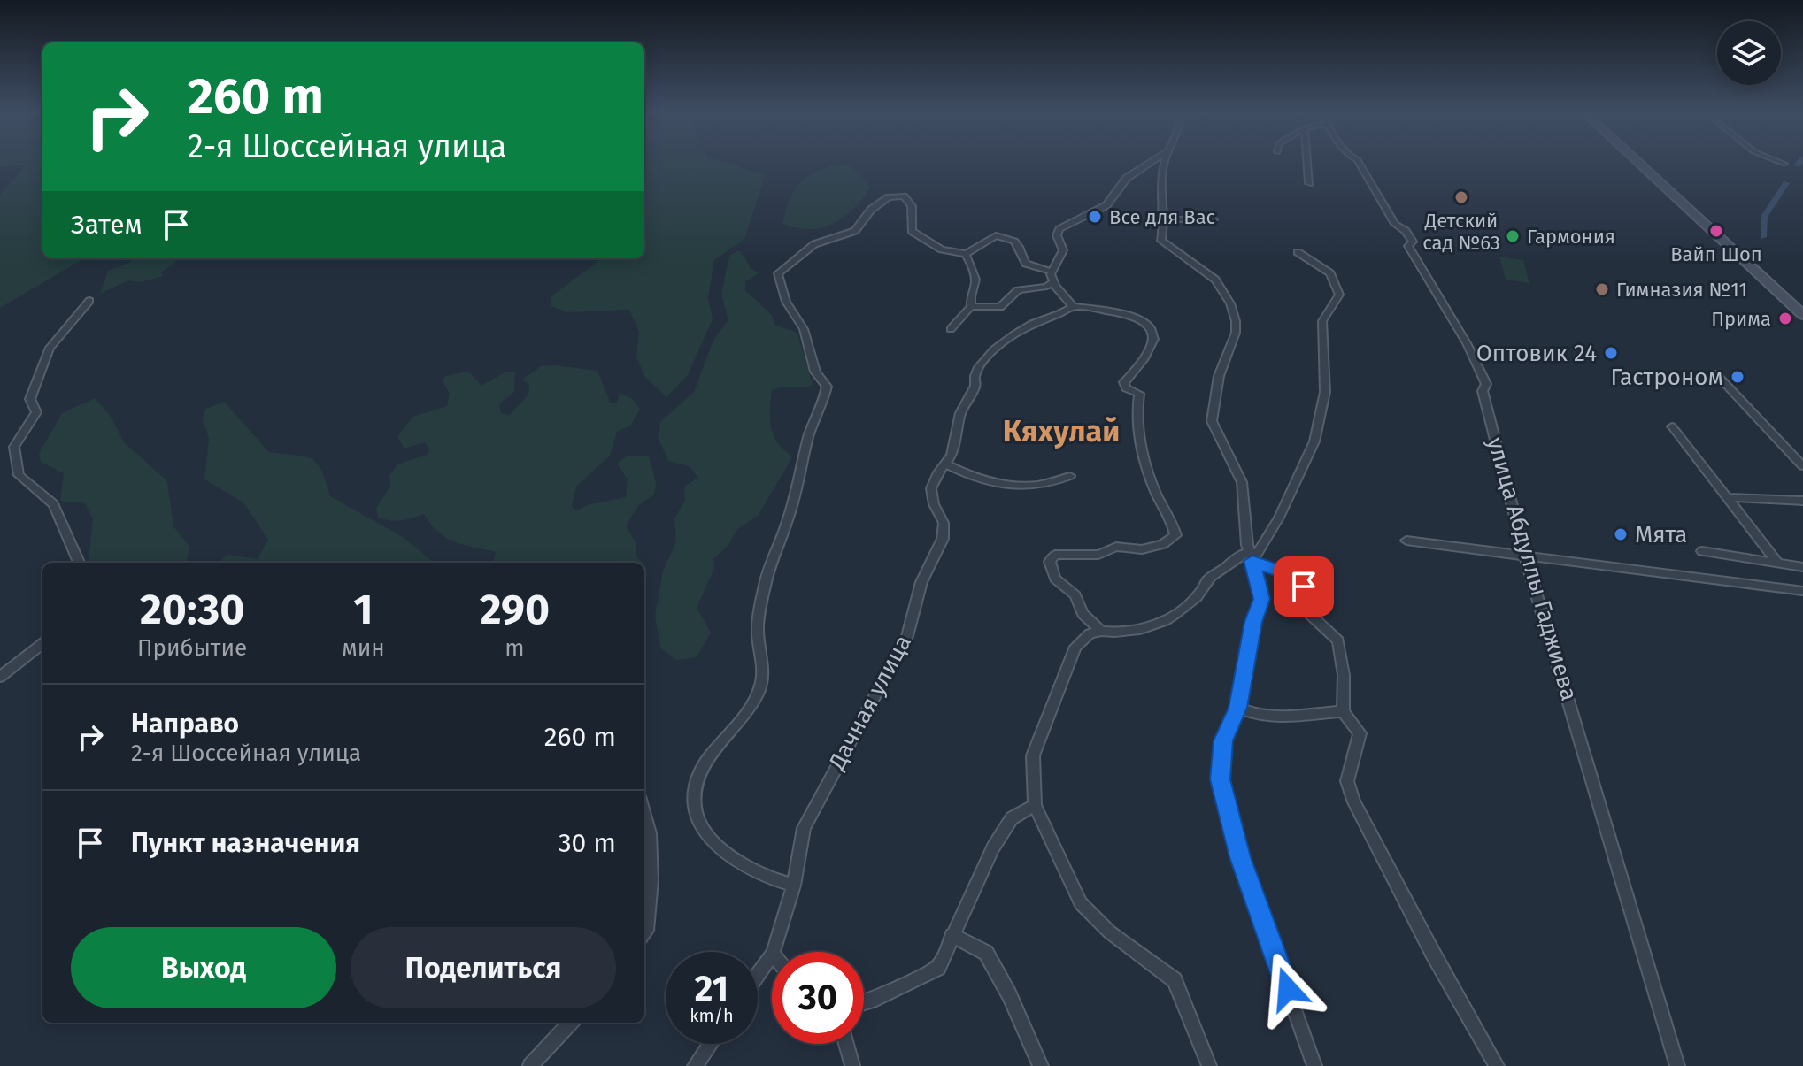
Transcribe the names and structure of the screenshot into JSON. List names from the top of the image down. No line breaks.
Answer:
{"streets":{"street":["улица Абдуллы Гаджиева","Дачная улица"]},"districts":["Кяхулай"],"places":["Детский сад №63","Все для Вас","Вайп Шоп","Гармония","Гимназия №11","Прима","Оптовик 24","Гастроном","Мята"],"page":{"turn":["260 m","2-я Шоссейная улица"],"then":"Затем","eta":["20:30","Прибытие","1","мин","290","m"],"list":[{"name":"Направо","note":"2-я Шоссейная улица","value":"260 m"},{"name":"Пункт назначения","value":"30 m"}],"buttons":["Выход","Поделиться"],"speed":"21 km/h","limit":"30"}}
